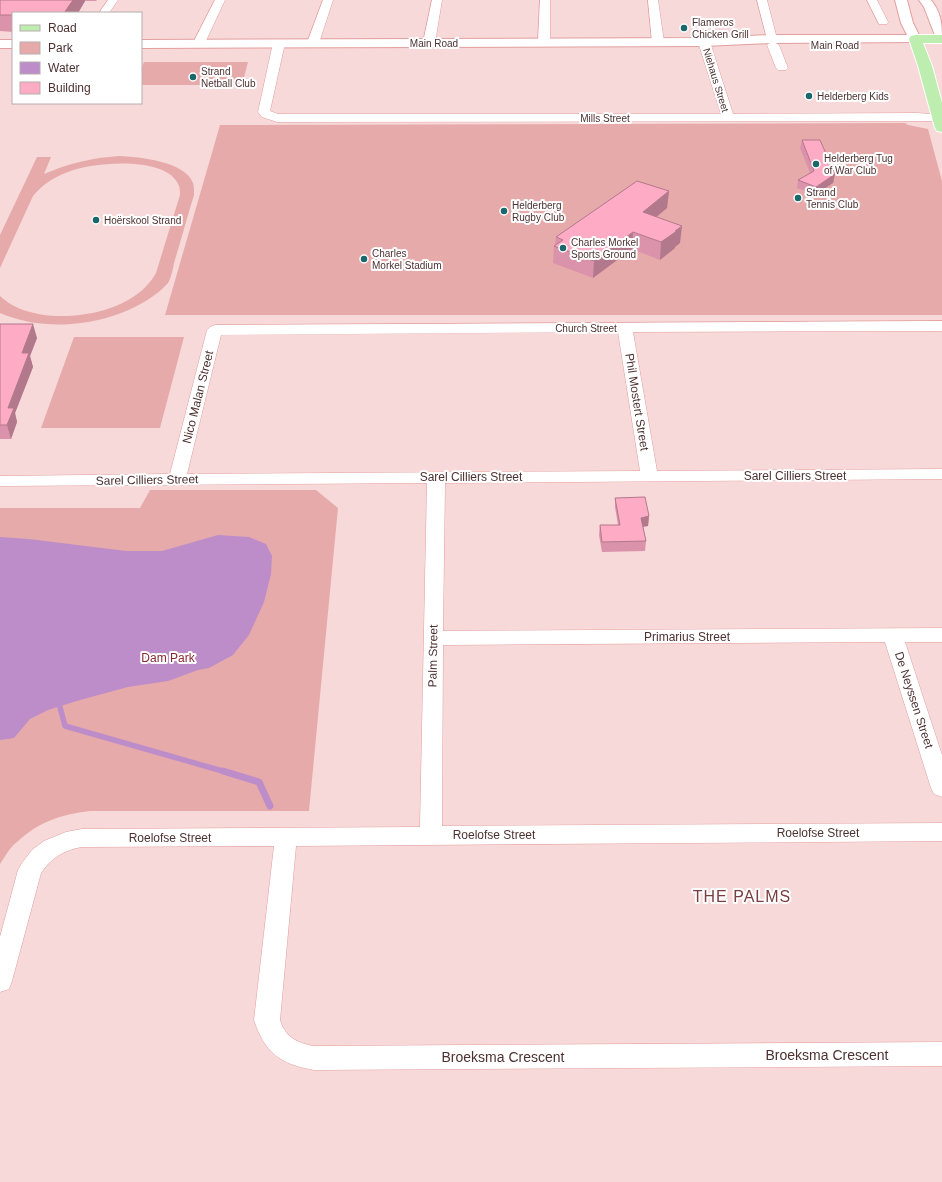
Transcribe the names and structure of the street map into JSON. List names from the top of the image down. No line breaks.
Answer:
{"streets":{"main road":["Main Road"],"street":["Niehaus Street","Mills Street","Church Street","Nico Malan Street","Phil Mostert Street","Sarel Cilliers Street","Primarius Street","Palm Street","De Neyssen Street","Roelofse Street","Broeksma Crescent"]},"crossings":[["Main Road","Niehaus Street"],["Main Road","Mills Street"],["Niehaus Street","Mills Street"],["Church Street","Nico Malan Street"],["Church Street","Phil Mostert Street"],["Nico Malan Street","Sarel Cilliers Street"],["Phil Mostert Street","Sarel Cilliers Street"],["Sarel Cilliers Street","Palm Street"],["Primarius Street","Palm Street"],["Primarius Street","De Neyssen Street"],["Palm Street","Roelofse Street"],["Roelofse Street","Broeksma Crescent"]],"districts":["THE PALMS"],"parks":["Dam Park"],"places":["Flameros Chicken Grill","Strand Netball Club","Helderberg Kids","Helderberg Tug of War Club","Strand Tennis Club","Helderberg Rugby Club","Hoërskool Strand","Charles Morkel Sports Ground","Charles Morkel Stadium"],"legend":["Road","Park","Water","Building"]}
